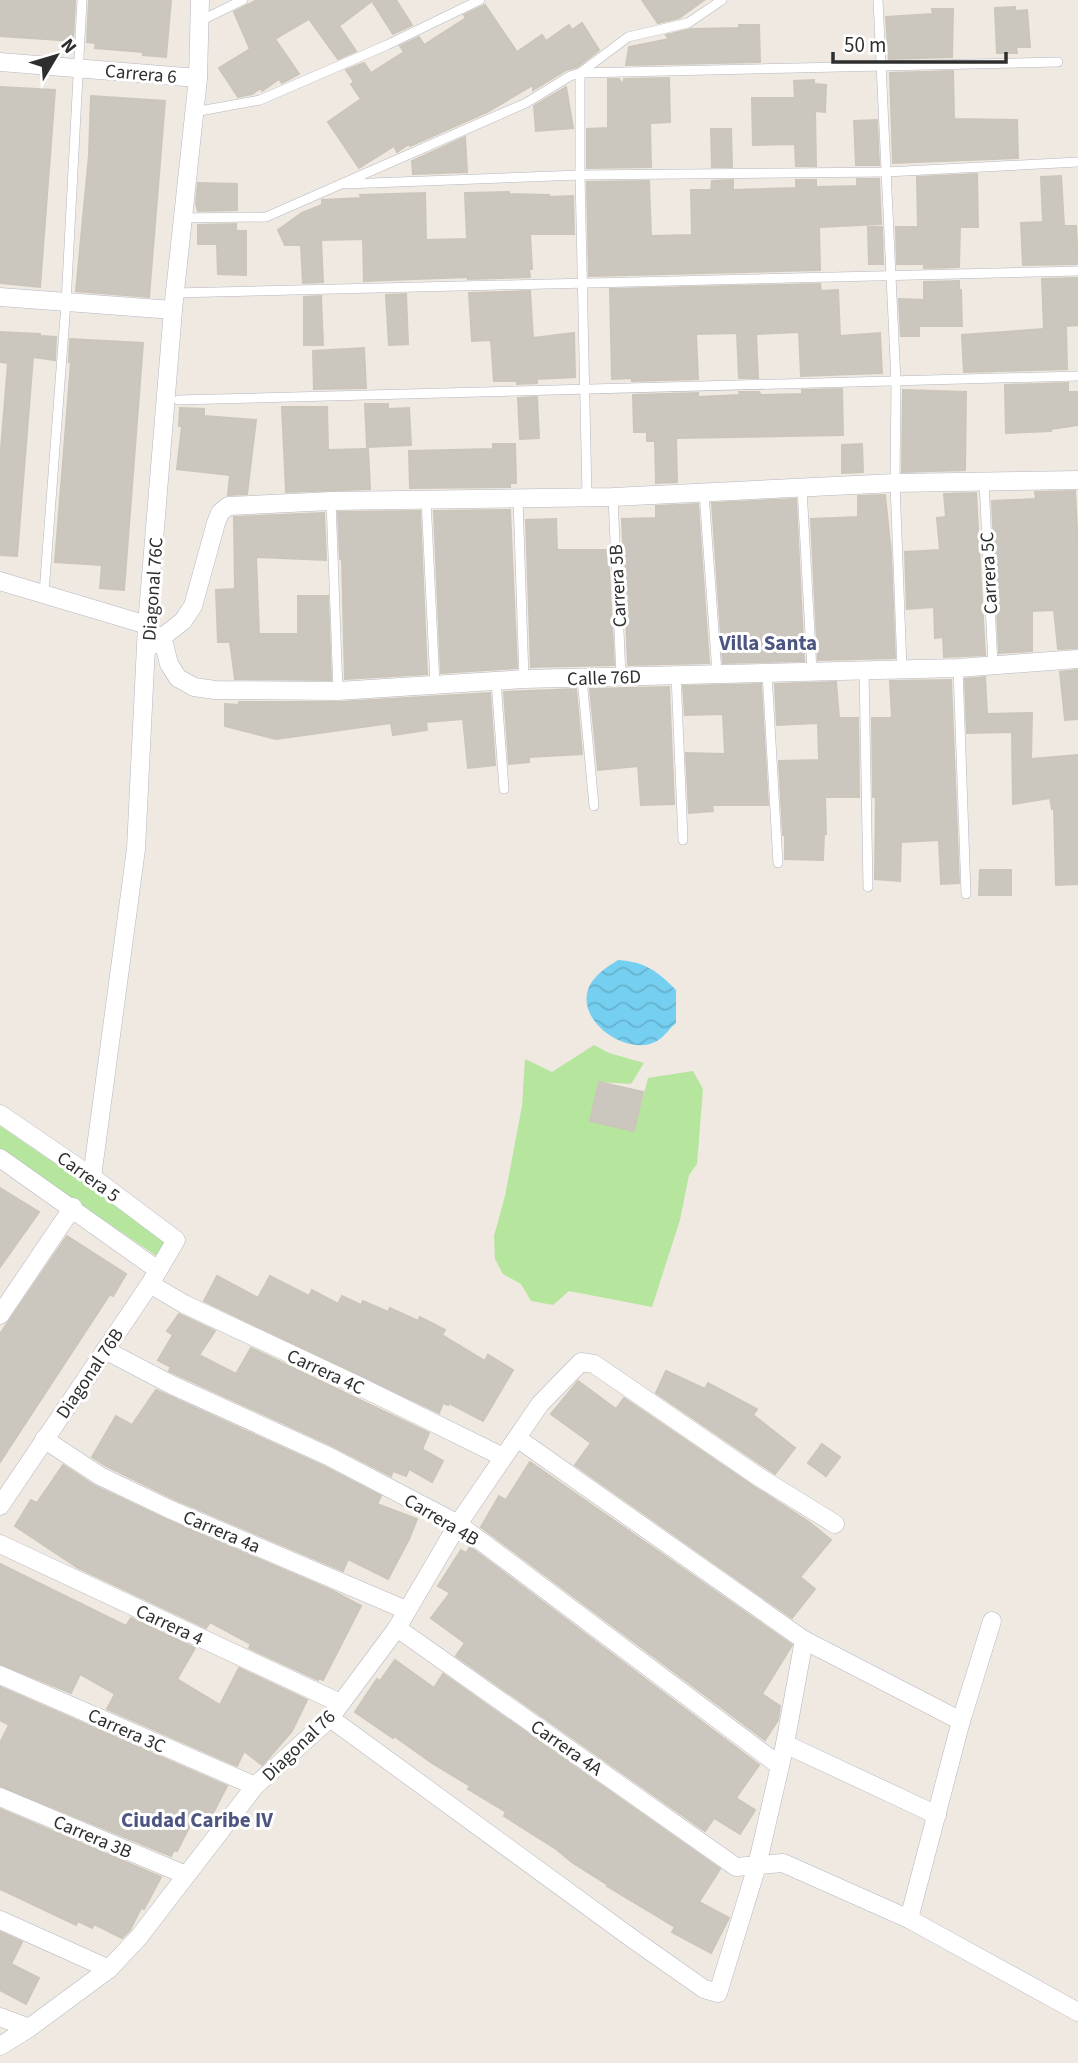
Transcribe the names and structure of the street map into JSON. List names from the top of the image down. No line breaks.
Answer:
{"streets":{"street":["Carrera 6","Diagonal 76C","Calle 76D","Carrera 5","Carrera 4C","Diagonal 76B","Carrera 4B","Carrera 4a","Carrera 4","Carrera 3C","Diagonal 76","Carrera 4A","Carrera 3B"],"lane":["Carrera 5C","Carrera 5B"]},"crossings":[["Carrera 6","Diagonal 76C"],["Carrera 5C","Calle 76D"],["Carrera 5B","Calle 76D"],["Diagonal 76C","Calle 76D"],["Diagonal 76C","Carrera 5"],["Carrera 5","Carrera 4C"],["Carrera 5","Diagonal 76B"],["Carrera 4C","Diagonal 76B"],["Carrera 4C","Diagonal 76"],["Diagonal 76B","Carrera 4B"],["Diagonal 76B","Carrera 4a"],["Carrera 4B","Diagonal 76"],["Carrera 4a","Diagonal 76"],["Carrera 4","Diagonal 76"],["Carrera 4","Carrera 4A"],["Carrera 3C","Diagonal 76"],["Diagonal 76","Carrera 4A"],["Diagonal 76","Carrera 3B"]],"districts":["Villa Santa","Ciudad Caribe IV"],"scale_bar":"50 m","north":"top right"}
